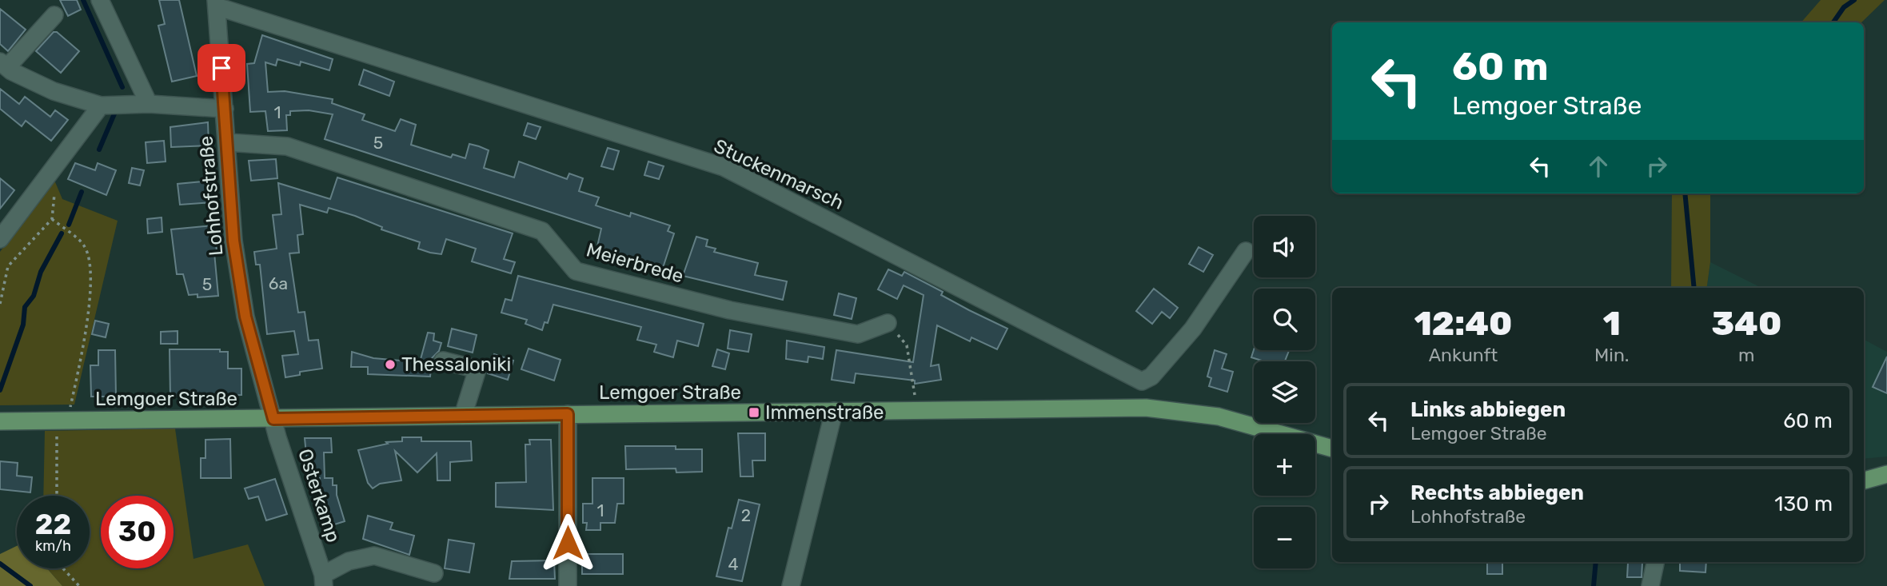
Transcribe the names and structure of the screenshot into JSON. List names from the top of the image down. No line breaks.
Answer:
{"streets":{"main road":["Lemgoer Straße"],"street":["Stuckenmarsch","Lohhofstraße","Meierbrede","Osterkamp"]},"crossings":[["Stuckenmarsch","Lohhofstraße"],["Lohhofstraße","Meierbrede"],["Lohhofstraße","Lemgoer Straße"],["Lohhofstraße","Osterkamp"],["Lemgoer Straße","Osterkamp"]],"places":{"other":["Thessaloniki"],"transit":["Immenstraße"]},"house_numbers":["1","5","6a","5","1","2","4"],"page":{"turn":["60 m","Lemgoer Straße"],"map_buttons":["+","−"],"eta":["12:40","Ankunft","1","Min.","340","m"],"list":[{"name":"Links abbiegen","note":"Lemgoer Straße","value":"60 m"},{"name":"Rechts abbiegen","note":"Lohhofstraße","value":"130 m"}],"speed":"22 km/h","limit":"30"}}
